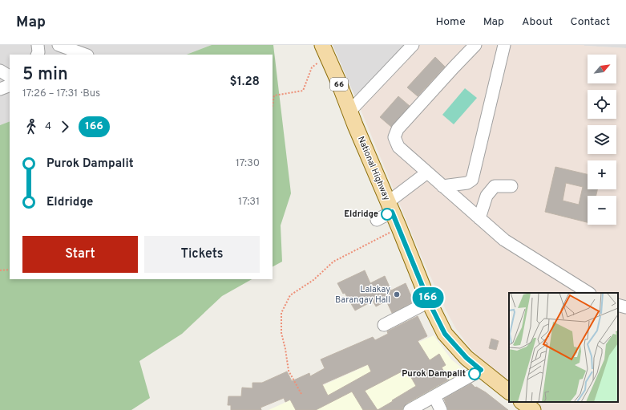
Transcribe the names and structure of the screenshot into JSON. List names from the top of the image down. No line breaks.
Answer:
{"streets":{"main road":["66","National Highway"]},"places":["Eldridge","Lalakay Barangay Hall","Purok Dampalit"],"lines":["bus line 166"],"north":"top right","page":{"header":"Map","nav":["Home","Map","About","Contact"],"on_map":"166","map_buttons":["+","−"],"heading":["5 min","17:26 – 17:31 · Bus","$1.28"],"legs":["4","166"],"list":[{"name":"Purok Dampalit","value":"17:30"},{"name":"Eldridge","value":"17:31"}],"buttons":["Start","Tickets"]}}
